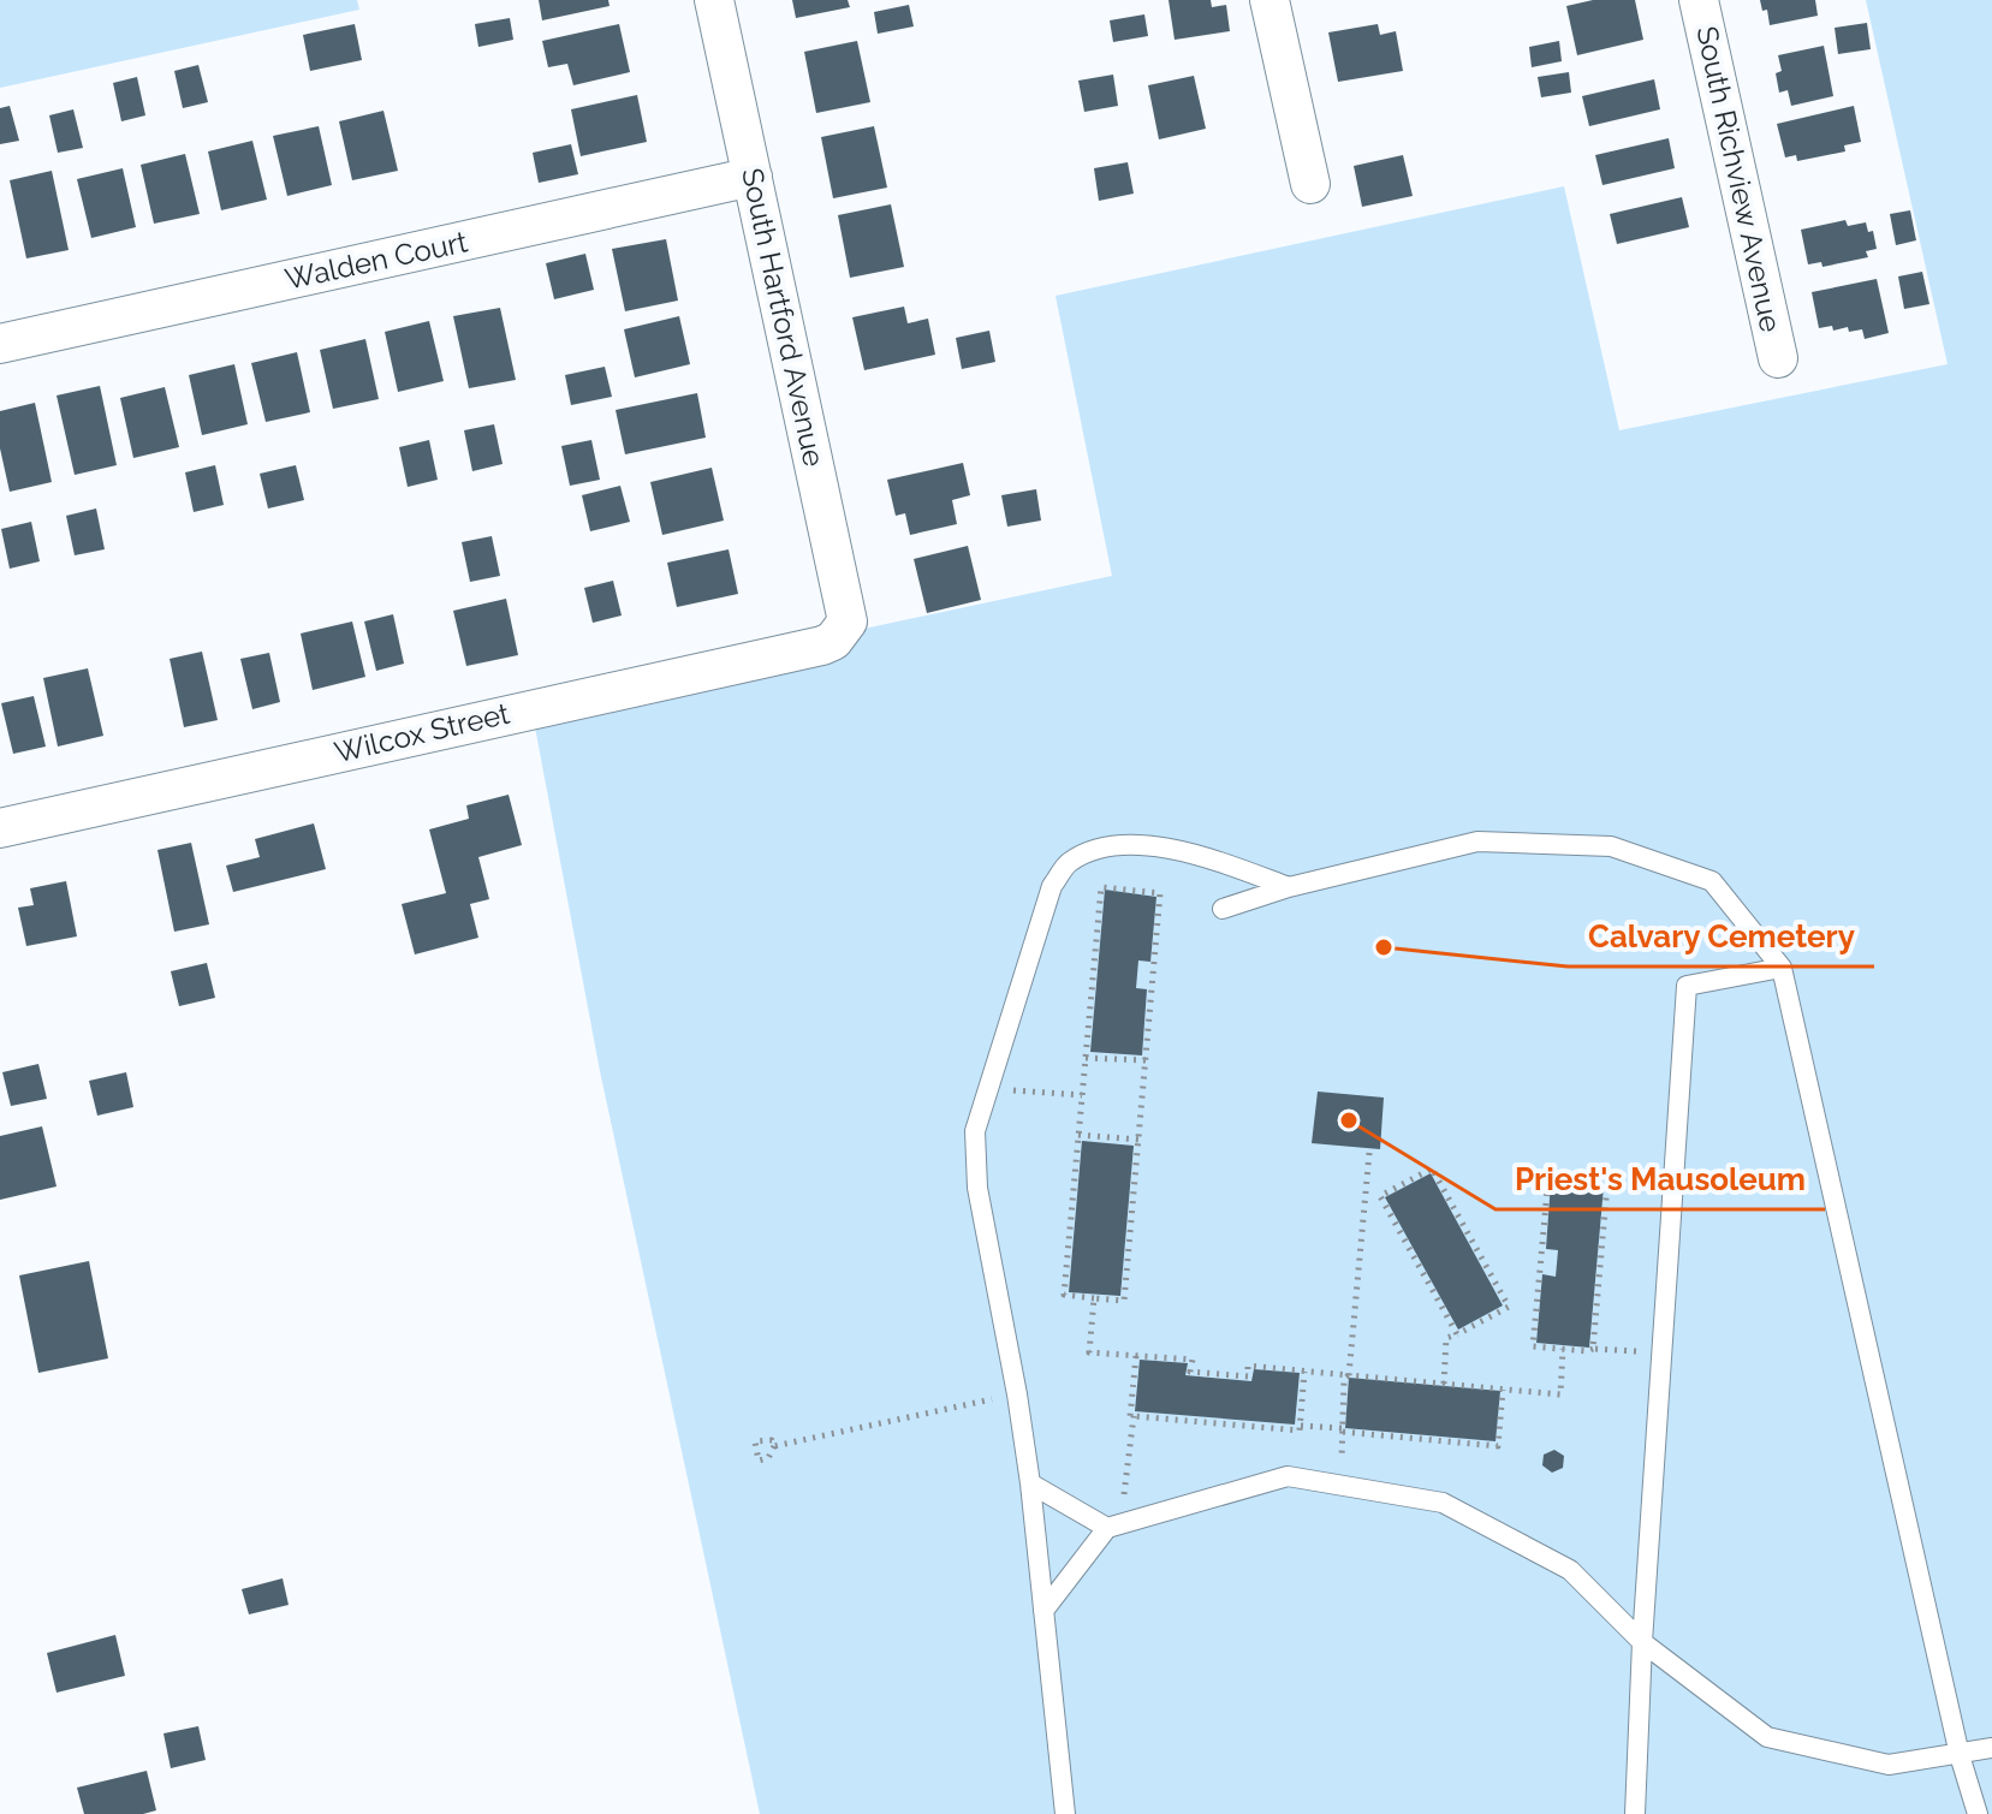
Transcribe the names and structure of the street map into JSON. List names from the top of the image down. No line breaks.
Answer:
{"streets":{"street":["South Richview Avenue","Walden Court","South Hartford Avenue","Wilcox Street"]},"crossings":[["Walden Court","South Hartford Avenue"],["South Hartford Avenue","Wilcox Street"]],"places":["Calvary Cemetery","Priest's Mausoleum"]}
